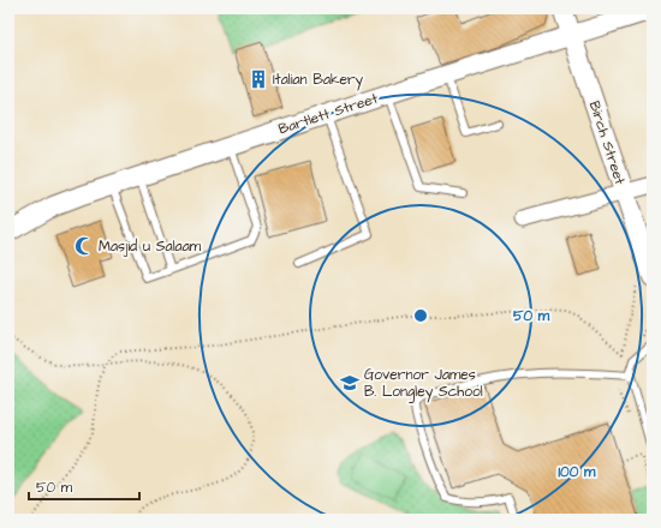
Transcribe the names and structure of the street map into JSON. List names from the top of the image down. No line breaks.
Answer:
{"streets":{"street":["Bartlett Street","Birch Street"]},"crossings":[["Bartlett Street","Birch Street"]],"places":{"building":["Italian Bakery"],"mosque":["Masjid u Salaam"],"school or university":["Governor James B. Longley School"]},"scale_bar":"50 m","rings":["50 m","100 m"]}
